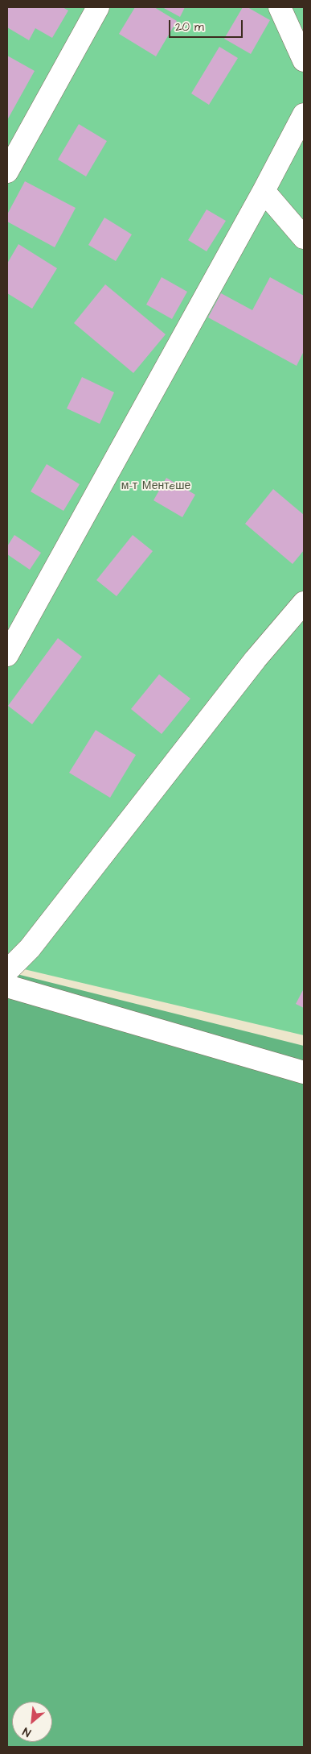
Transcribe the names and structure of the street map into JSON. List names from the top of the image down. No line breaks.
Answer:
{"parks":["м-т Ментeше"],"scale_bar":"20 m","north":"bottom left"}
